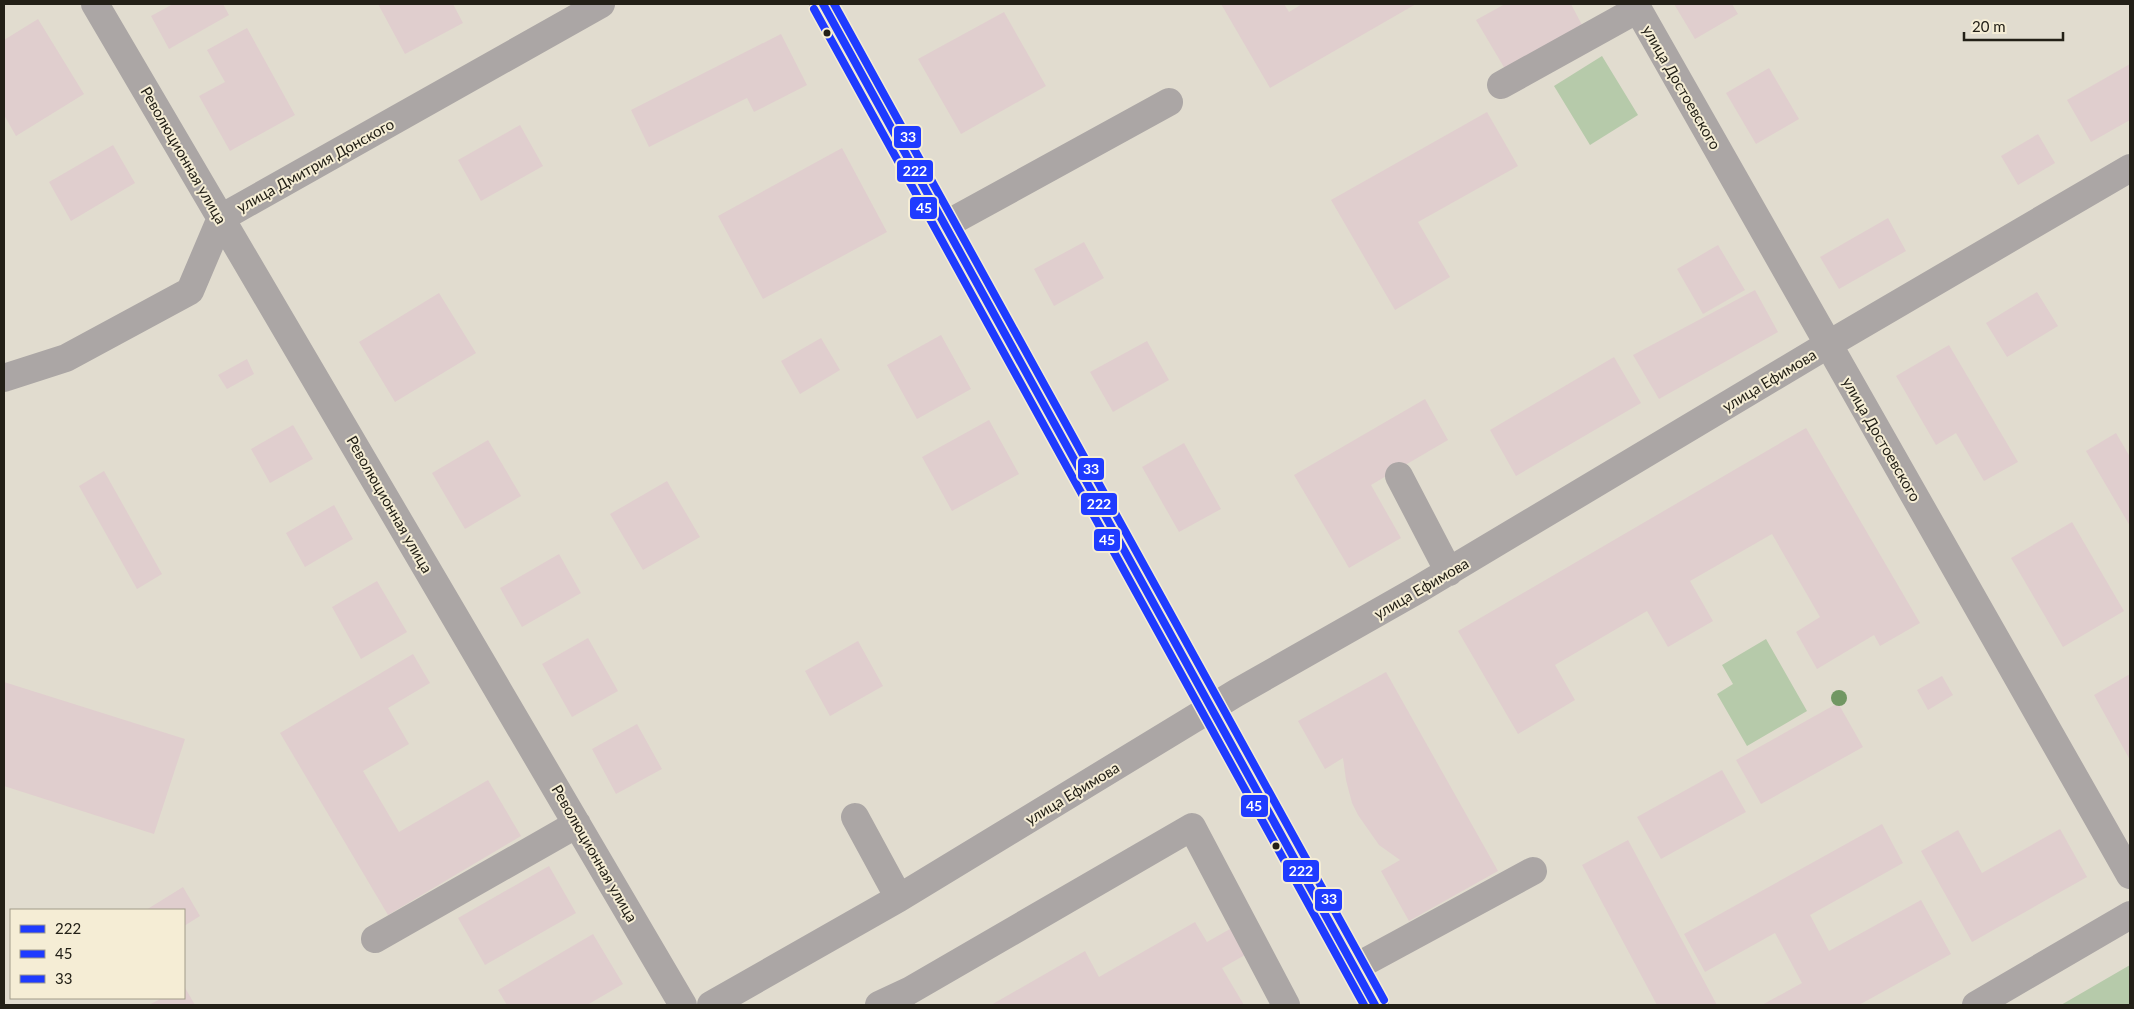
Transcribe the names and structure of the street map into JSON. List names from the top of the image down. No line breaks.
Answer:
{"streets":{"street":["улица Достоевского","Революционная улица","улица Дмитрия Донского","улица Ефимова"]},"crossings":[["улица Достоевского","улица Ефимова"],["Революционная улица","улица Дмитрия Донского"]],"lines":["transit line 222","transit line 33","transit line 45"],"legend":["222","45","33"],"scale_bar":"20 m"}
